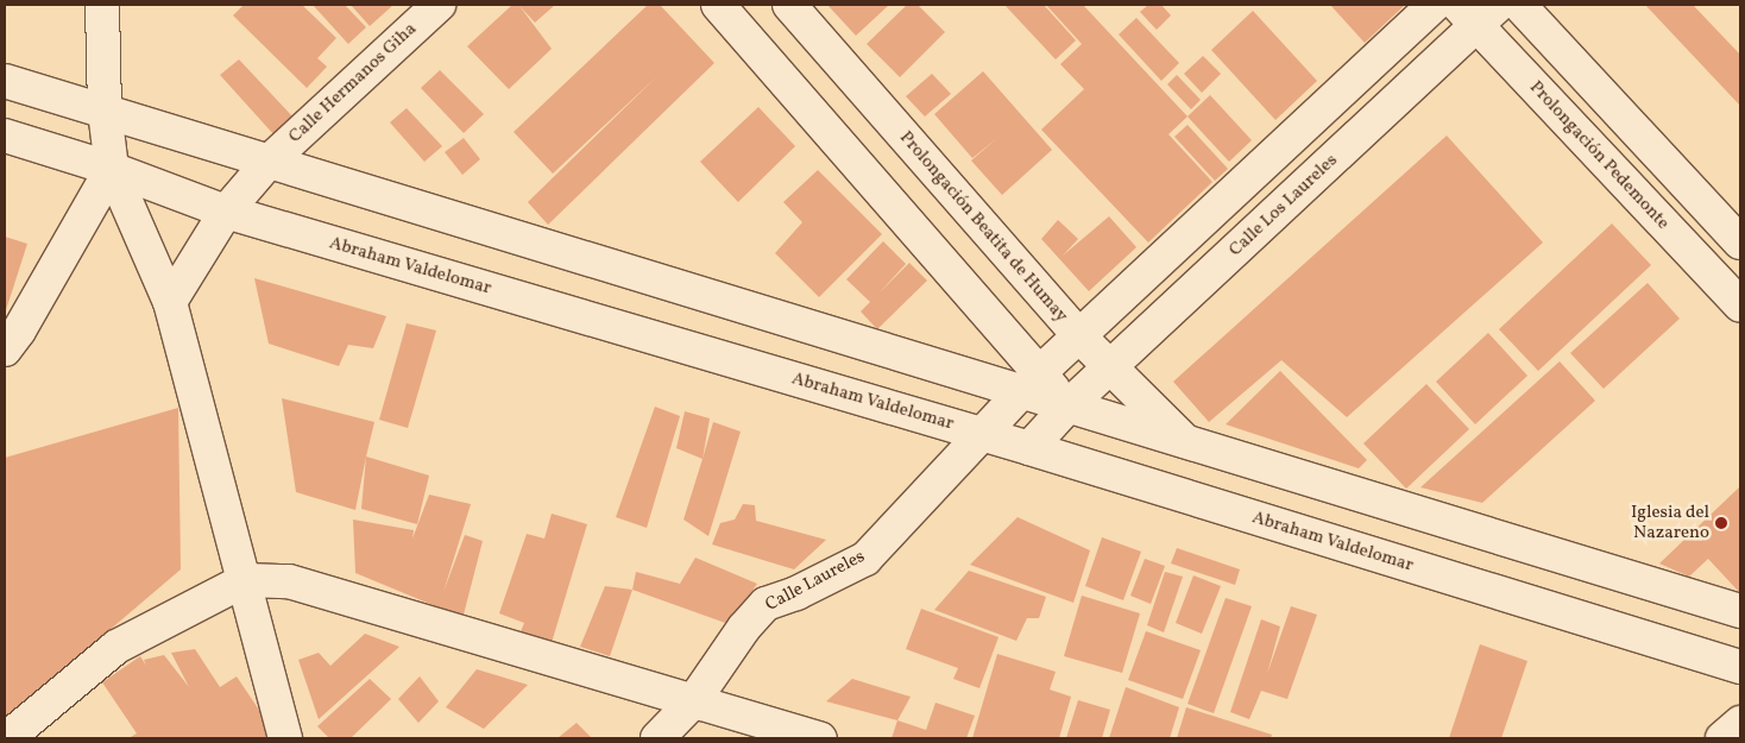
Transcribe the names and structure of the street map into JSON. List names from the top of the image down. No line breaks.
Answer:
{"streets":{"street":["Calle Hermanos Giha","Prolongación Pedemonte","Calle Los Laureles","Prolongación Beatita de Humay","Abraham Valdelomar","Calle Laureles"]},"crossings":[["Calle Hermanos Giha","Abraham Valdelomar"],["Prolongación Pedemonte","Calle Los Laureles"],["Calle Los Laureles","Prolongación Beatita de Humay"],["Calle Los Laureles","Abraham Valdelomar"],["Abraham Valdelomar","Calle Laureles"]],"places":["Iglesia del Nazareno"]}
